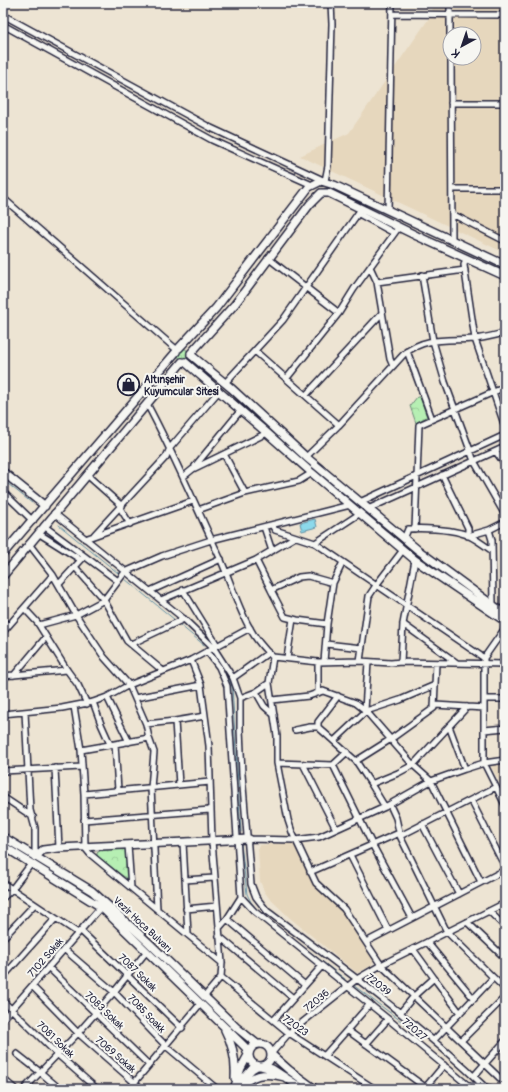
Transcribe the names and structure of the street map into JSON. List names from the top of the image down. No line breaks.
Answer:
{"streets":{"main road":["Vezir Hoca Bulvarı"],"street":["7102 Sokak","7087 Sokak","72039","72036","7083 Sokak","7085 Soakk","72023","72027","7081 Sokak","7069 Sokak"]},"crossings":[["Vezir Hoca Bulvarı","7102 Sokak"],["Vezir Hoca Bulvarı","72036"],["7102 Sokak","7087 Sokak"],["7102 Sokak","7083 Sokak"],["7102 Sokak","7085 Soakk"],["7102 Sokak","7081 Sokak"],["7102 Sokak","7069 Sokak"],["72039","72036"],["72036","72023"],["72036","72027"]],"places":{"shop":["Altınşehir Kuyumcular Sitesi"]},"north":"bottom left"}
